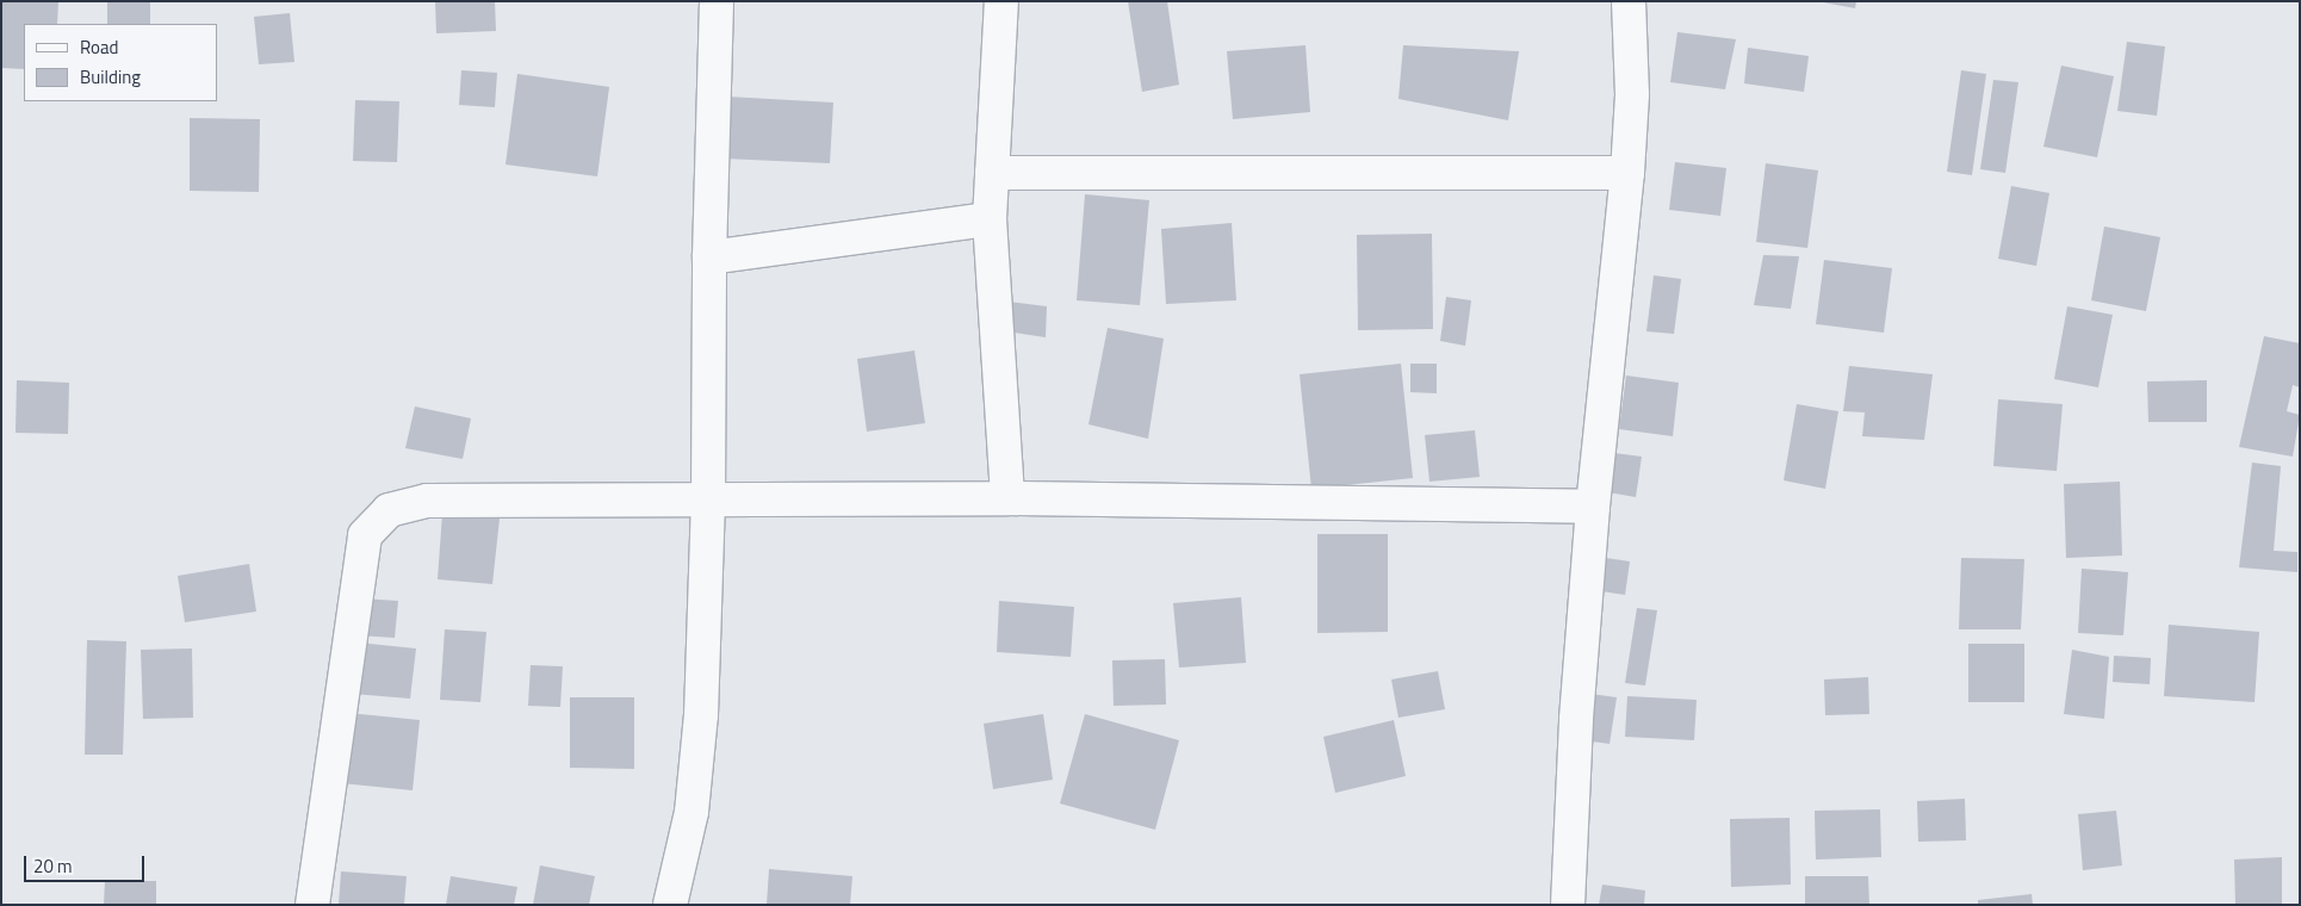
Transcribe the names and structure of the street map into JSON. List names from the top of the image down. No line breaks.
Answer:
{"legend":["Road","Building"],"scale_bar":"20 m"}
